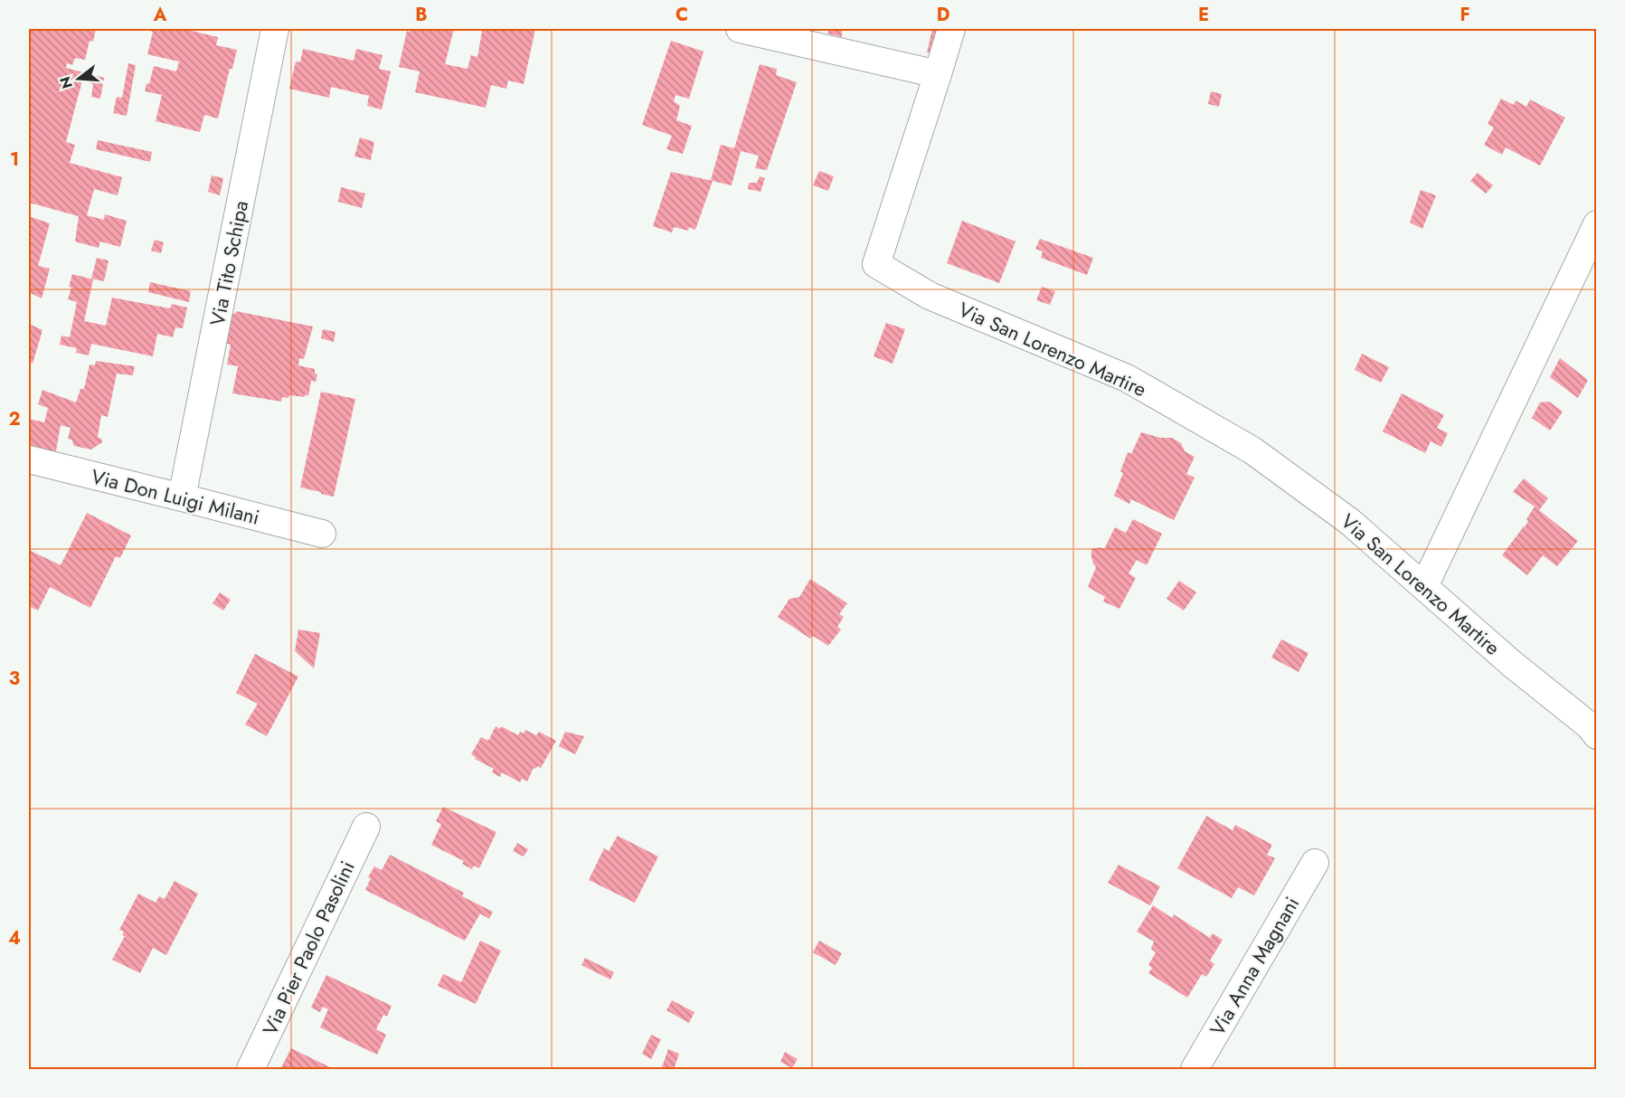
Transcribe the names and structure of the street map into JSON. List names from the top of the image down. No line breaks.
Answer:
{"streets":{"street":["Via Tito Schipa","Via San Lorenzo Martire","Via Don Luigi Milani","Via Pier Paolo Pasolini","Via Anna Magnani"]},"crossings":[["Via Tito Schipa","Via Don Luigi Milani"]],"north":"left","grid":{"columns":["A","B","C","D","E","F"],"rows":["1","2","3","4"]}}
